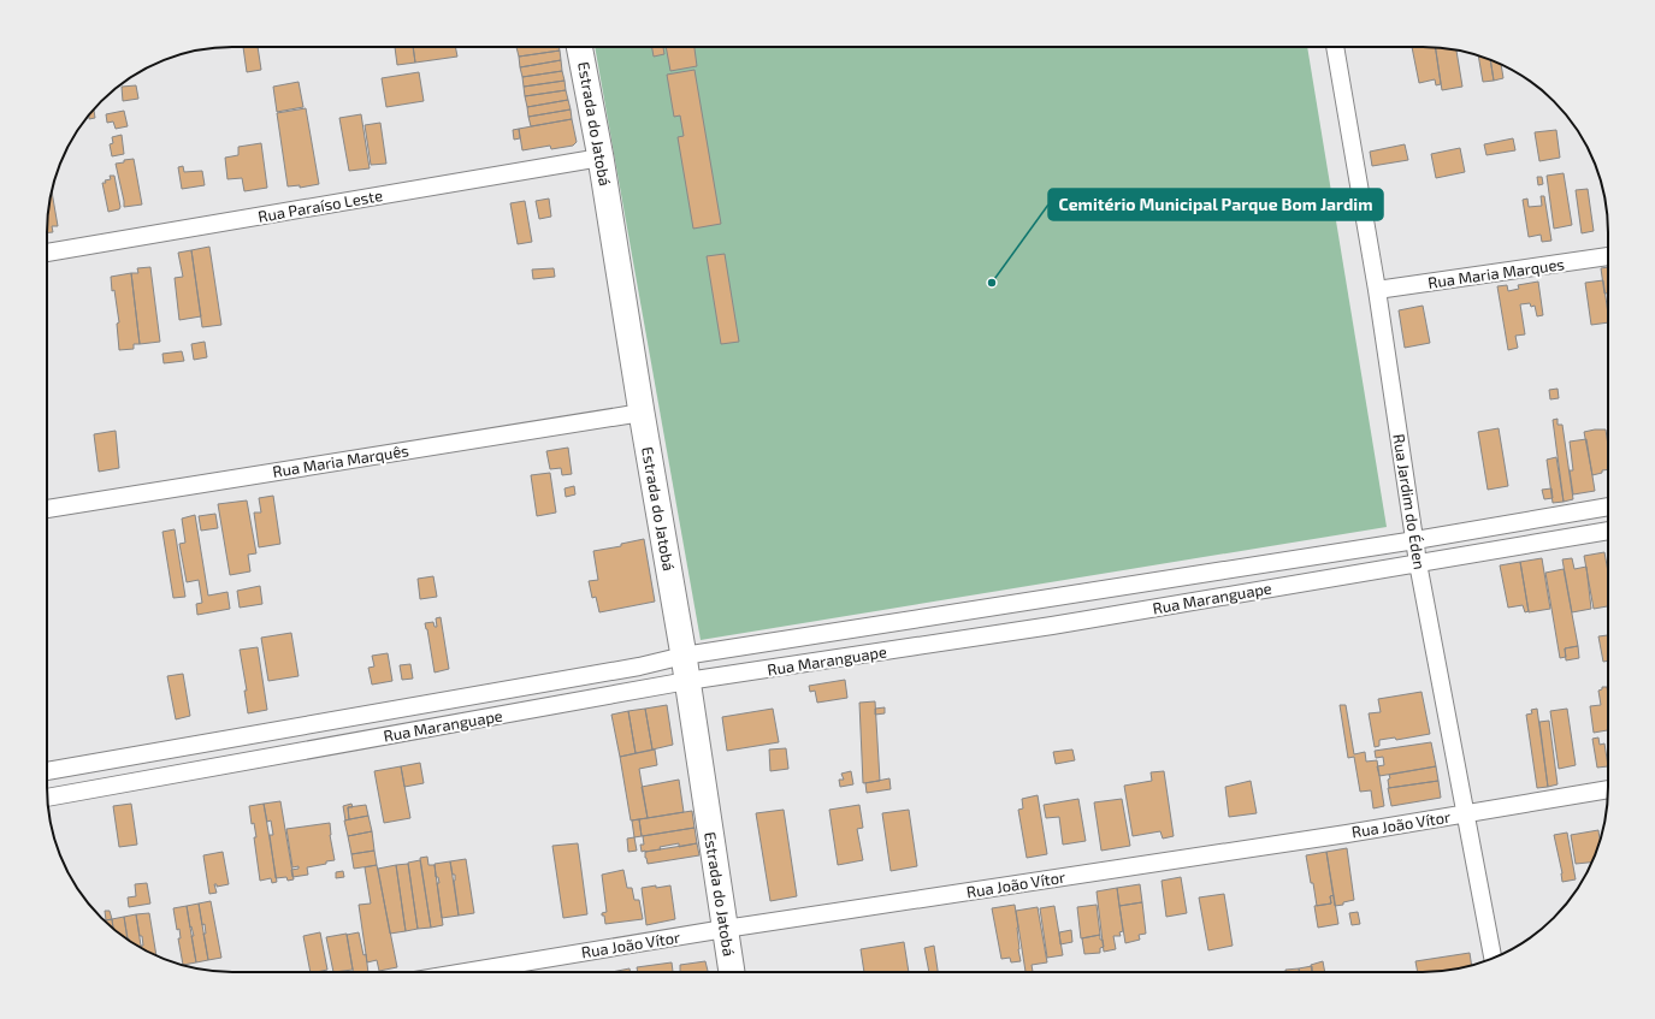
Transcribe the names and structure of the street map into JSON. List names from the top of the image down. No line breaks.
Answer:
{"streets":{"street":["Estrada do Jatobá","Rua Paraíso Leste","Rua Maria Marques","Rua Maria Marquês","Rua Jardim do Éden","Rua Maranguape","Rua João Vítor"]},"crossings":[["Estrada do Jatobá","Rua Paraíso Leste"],["Estrada do Jatobá","Rua Maria Marquês"],["Estrada do Jatobá","Rua Maranguape"],["Estrada do Jatobá","Rua João Vítor"],["Rua Maria Marques","Rua Jardim do Éden"],["Rua Jardim do Éden","Rua Maranguape"],["Rua Jardim do Éden","Rua João Vítor"]],"places":["Cemitério Municipal Parque Bom Jardim"]}
